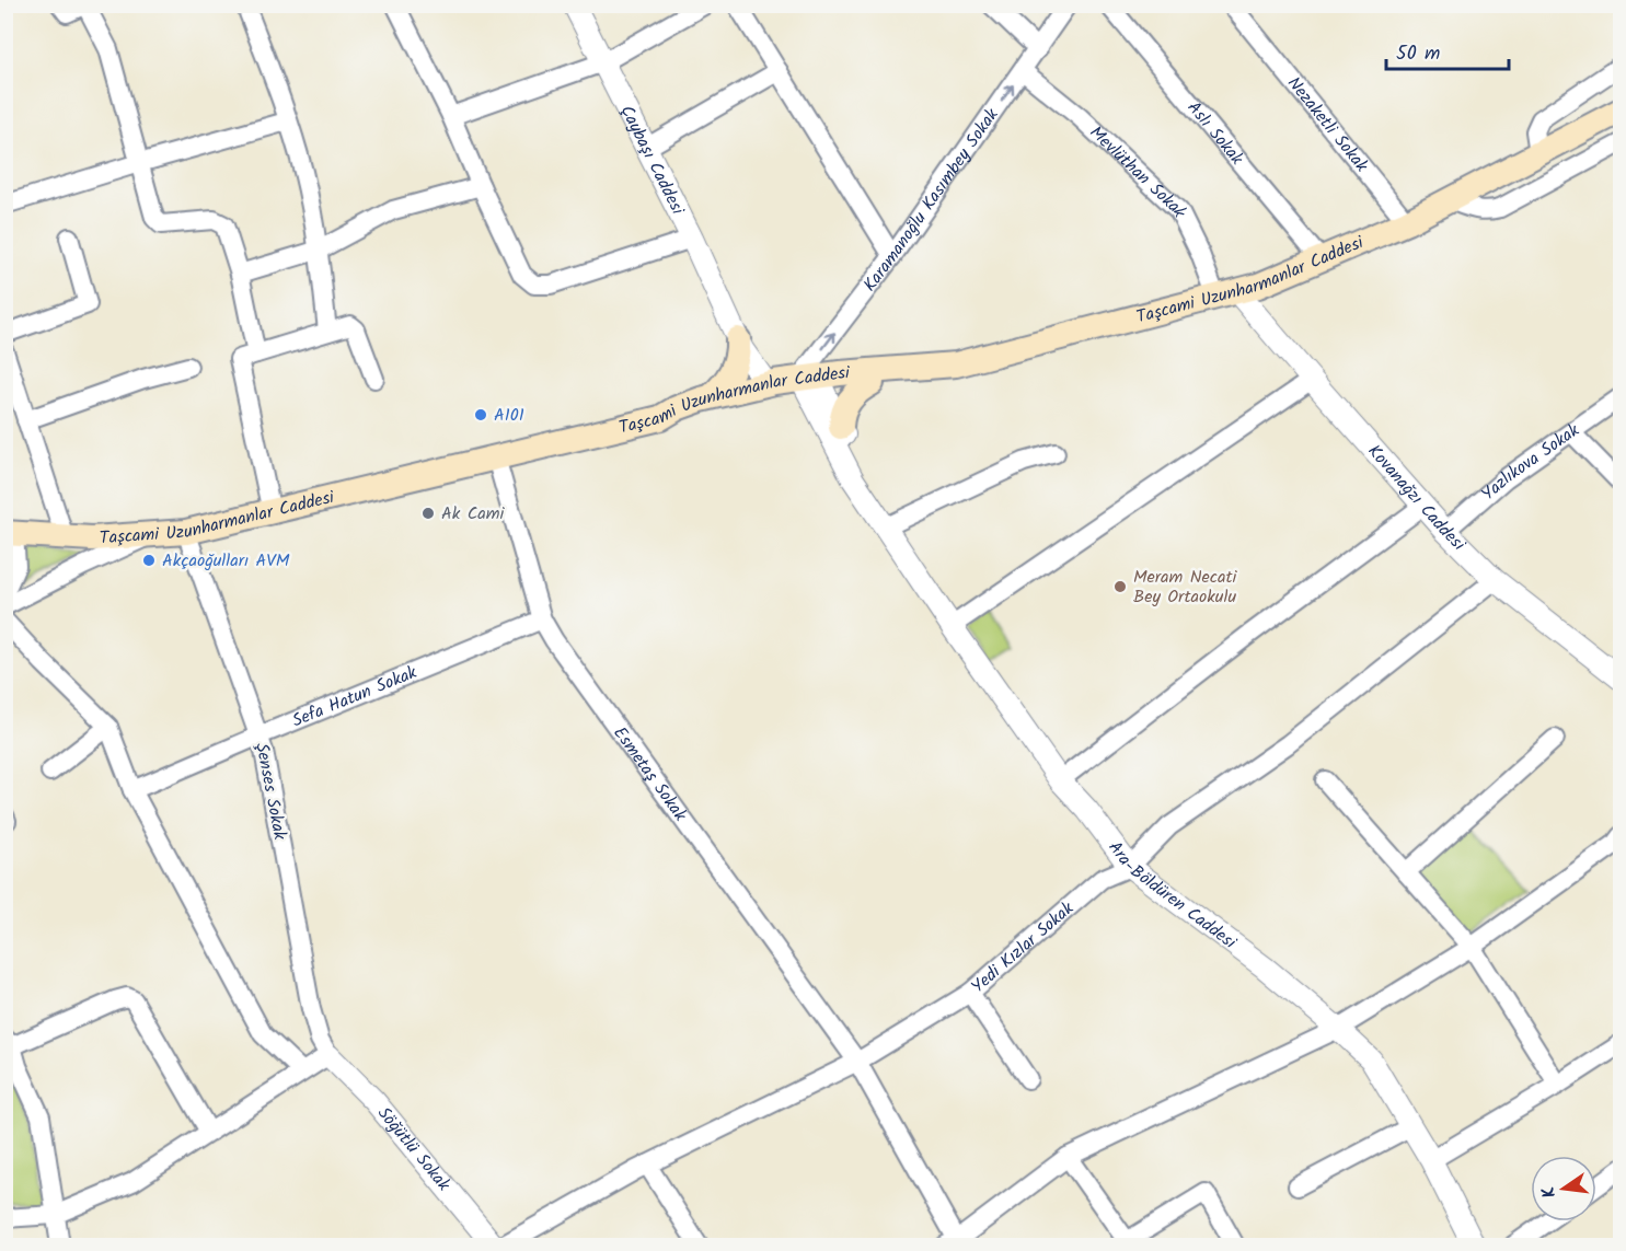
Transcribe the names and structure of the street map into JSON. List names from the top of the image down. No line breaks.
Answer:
{"streets":{"main road":["Taşcami Uzunharmanlar Caddesi"],"street":["Nezaketli Sokak","Aslı Sokak","Çaybaşı Caddesi","Mevlüthan Sokak","Karamanoğlu Kasımbey Sokak","Yazlıkova Sokak","Kovanağzı Caddesi","Sefa Hatun Sokak","Esmetaş Sokak","Şenses Sokak","Ara-Böldüren Caddesi","Yedi Kızlar Sokak","Söğütlü Sokak"]},"crossings":[["Nezaketli Sokak","Taşcami Uzunharmanlar Caddesi"],["Aslı Sokak","Taşcami Uzunharmanlar Caddesi"],["Çaybaşı Caddesi","Karamanoğlu Kasımbey Sokak"],["Çaybaşı Caddesi","Taşcami Uzunharmanlar Caddesi"],["Çaybaşı Caddesi","Ara-Böldüren Caddesi"],["Mevlüthan Sokak","Karamanoğlu Kasımbey Sokak"],["Mevlüthan Sokak","Taşcami Uzunharmanlar Caddesi"],["Mevlüthan Sokak","Kovanağzı Caddesi"],["Karamanoğlu Kasımbey Sokak","Taşcami Uzunharmanlar Caddesi"],["Karamanoğlu Kasımbey Sokak","Ara-Böldüren Caddesi"],["Taşcami Uzunharmanlar Caddesi","Kovanağzı Caddesi"],["Taşcami Uzunharmanlar Caddesi","Esmetaş Sokak"],["Taşcami Uzunharmanlar Caddesi","Şenses Sokak"],["Taşcami Uzunharmanlar Caddesi","Ara-Böldüren Caddesi"],["Yazlıkova Sokak","Kovanağzı Caddesi"],["Kovanağzı Caddesi","Yedi Kızlar Sokak"],["Sefa Hatun Sokak","Esmetaş Sokak"],["Sefa Hatun Sokak","Şenses Sokak"],["Esmetaş Sokak","Yedi Kızlar Sokak"],["Şenses Sokak","Söğütlü Sokak"],["Ara-Böldüren Caddesi","Yedi Kızlar Sokak"]],"one_way":["Karamanoğlu Kasımbey Sokak"],"places":["A101","Ak Cami","Akçaoğulları AVM","Meram Necati Bey Ortaokulu"],"scale_bar":"50 m","north":"left"}
